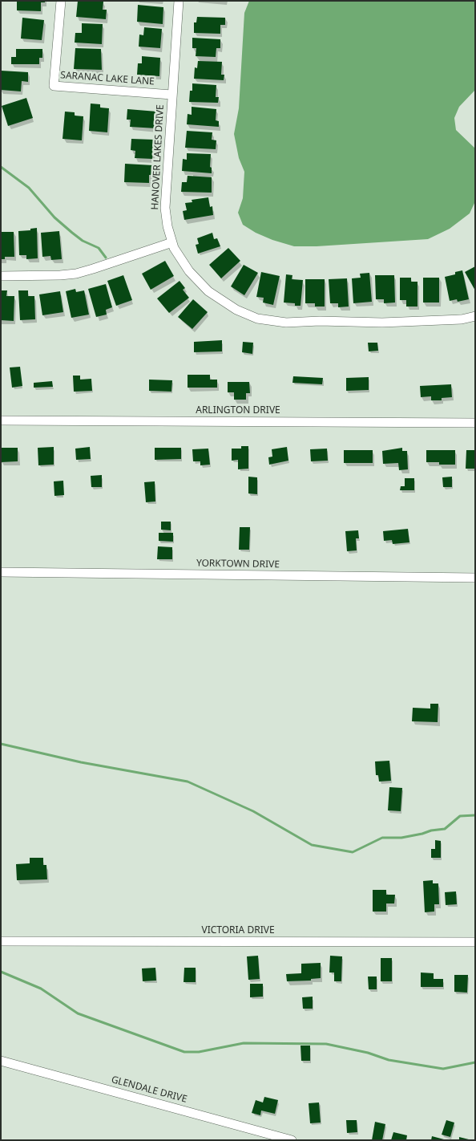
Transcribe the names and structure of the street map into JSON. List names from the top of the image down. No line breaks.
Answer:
{"streets":{"street":["SARANAC LAKE LANE","HANOVER LAKES DRIVE","ARLINGTON DRIVE","YORKTOWN DRIVE","VICTORIA DRIVE","GLENDALE DRIVE"]},"crossings":[["SARANAC LAKE LANE","HANOVER LAKES DRIVE"]]}
